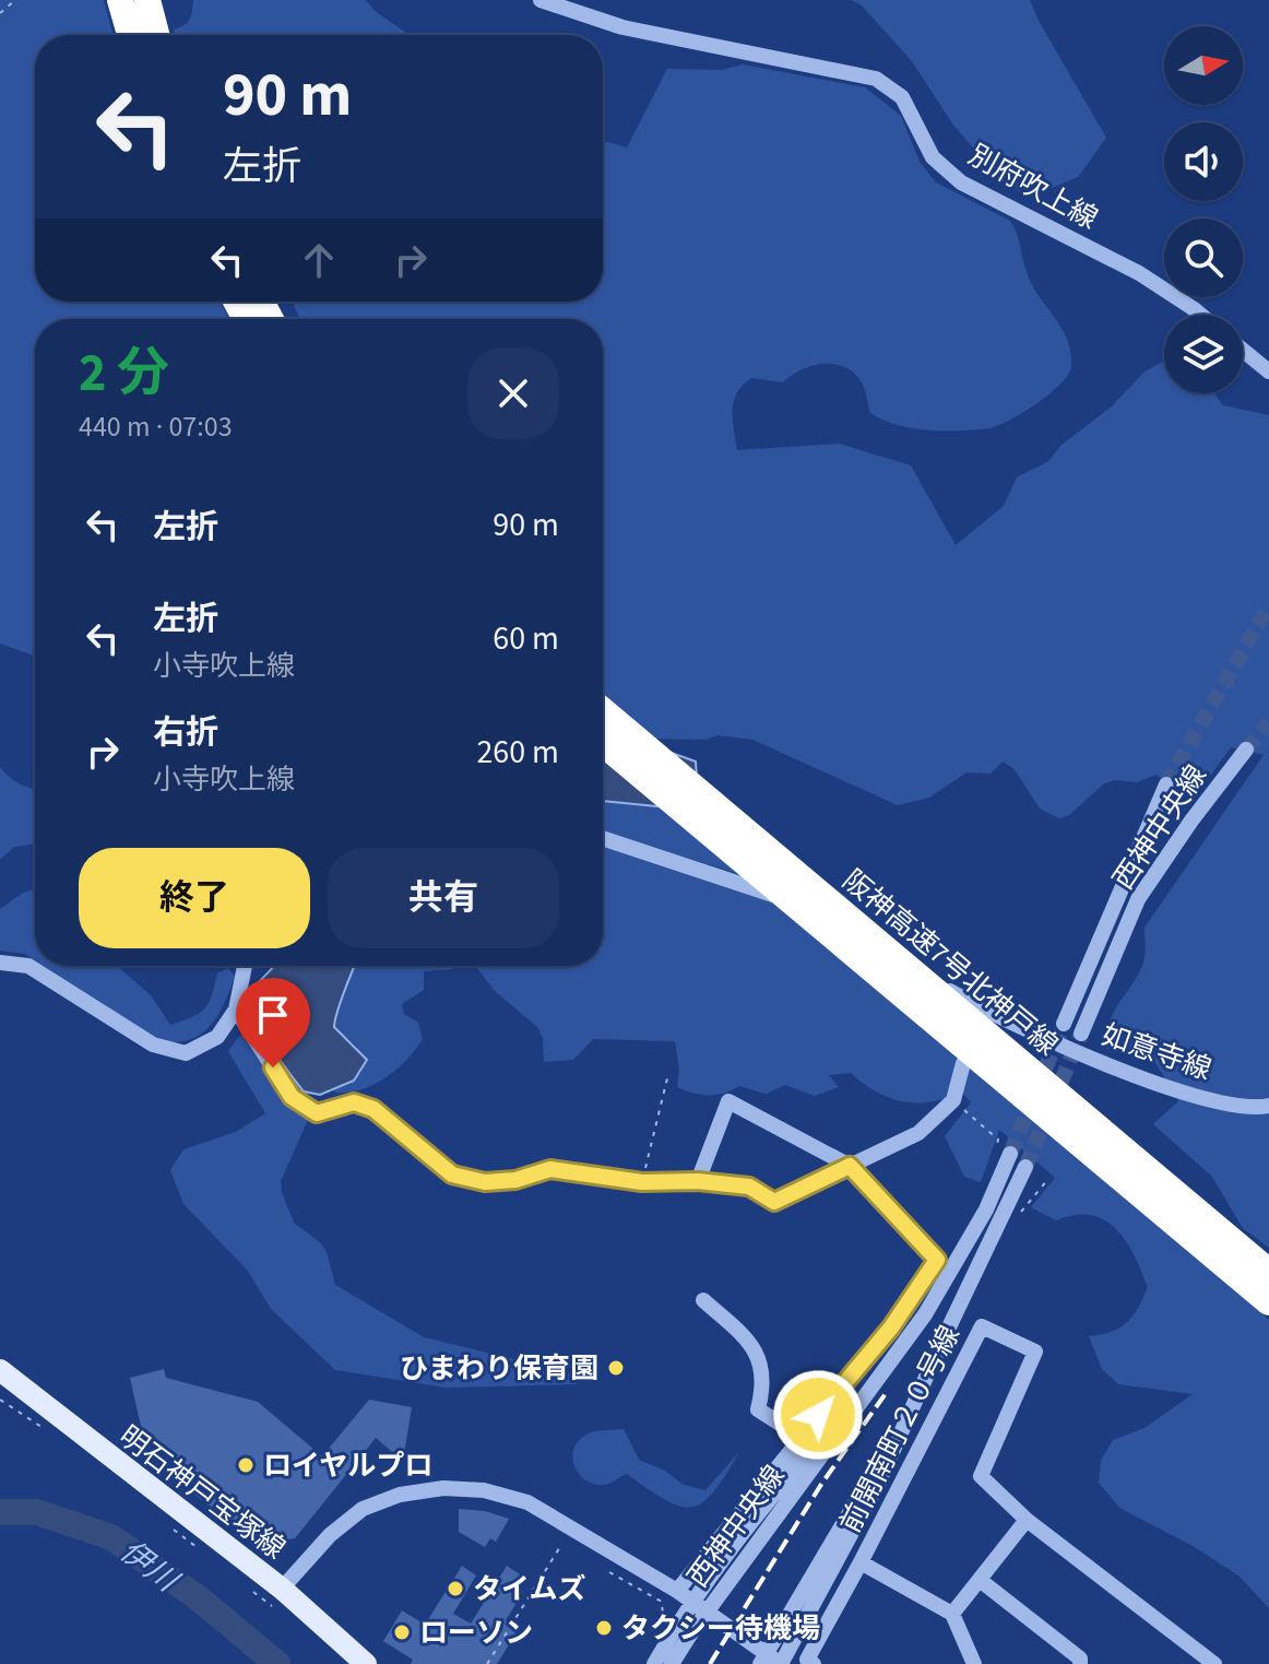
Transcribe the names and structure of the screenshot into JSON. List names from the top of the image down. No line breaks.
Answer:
{"streets":{"highway":["阪神高速7号北神戸線"],"main road":["明石神戸宝塚線"],"street":["別府吹上線","西神中央線","如意寺線","前開南町２０号線"]},"crossings":[["阪神高速7号北神戸線","如意寺線"]],"water":["伊川"],"places":["ひまわり保育園","ロイヤルプロ","タイムズ","タクシー待機場","ローソン"],"north":"right","page":{"turn":["90 m","左折"],"heading":["2 分","440 m · 07:03"],"list":[{"name":"左折","value":"90 m"},{"name":"左折","note":"小寺吹上線","value":"60 m"},{"name":"右折","note":"小寺吹上線","value":"260 m"}],"buttons":["終了","共有"]}}
